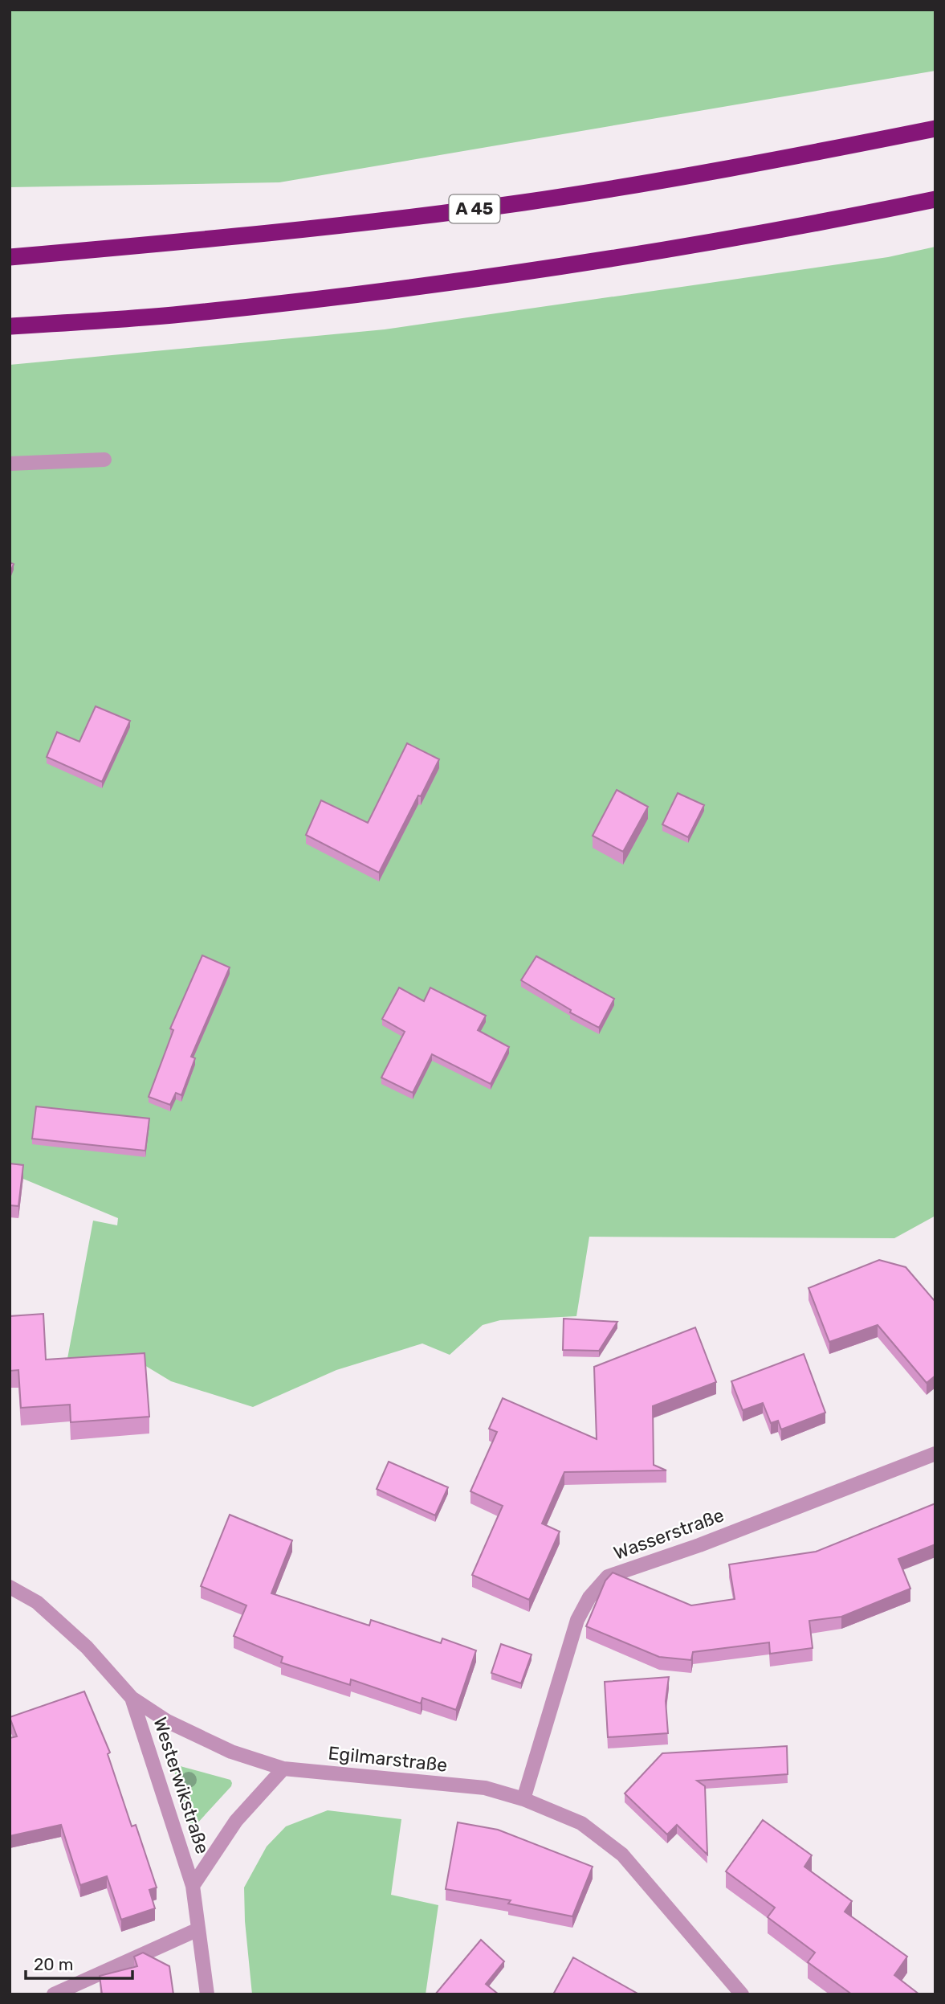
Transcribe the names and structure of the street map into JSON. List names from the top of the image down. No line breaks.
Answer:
{"streets":{"highway":["A 45"],"street":["Wasserstraße","Egilmarstraße","Westerwikstraße"]},"crossings":[["Wasserstraße","Egilmarstraße"],["Egilmarstraße","Westerwikstraße"]],"scale_bar":"20 m"}
